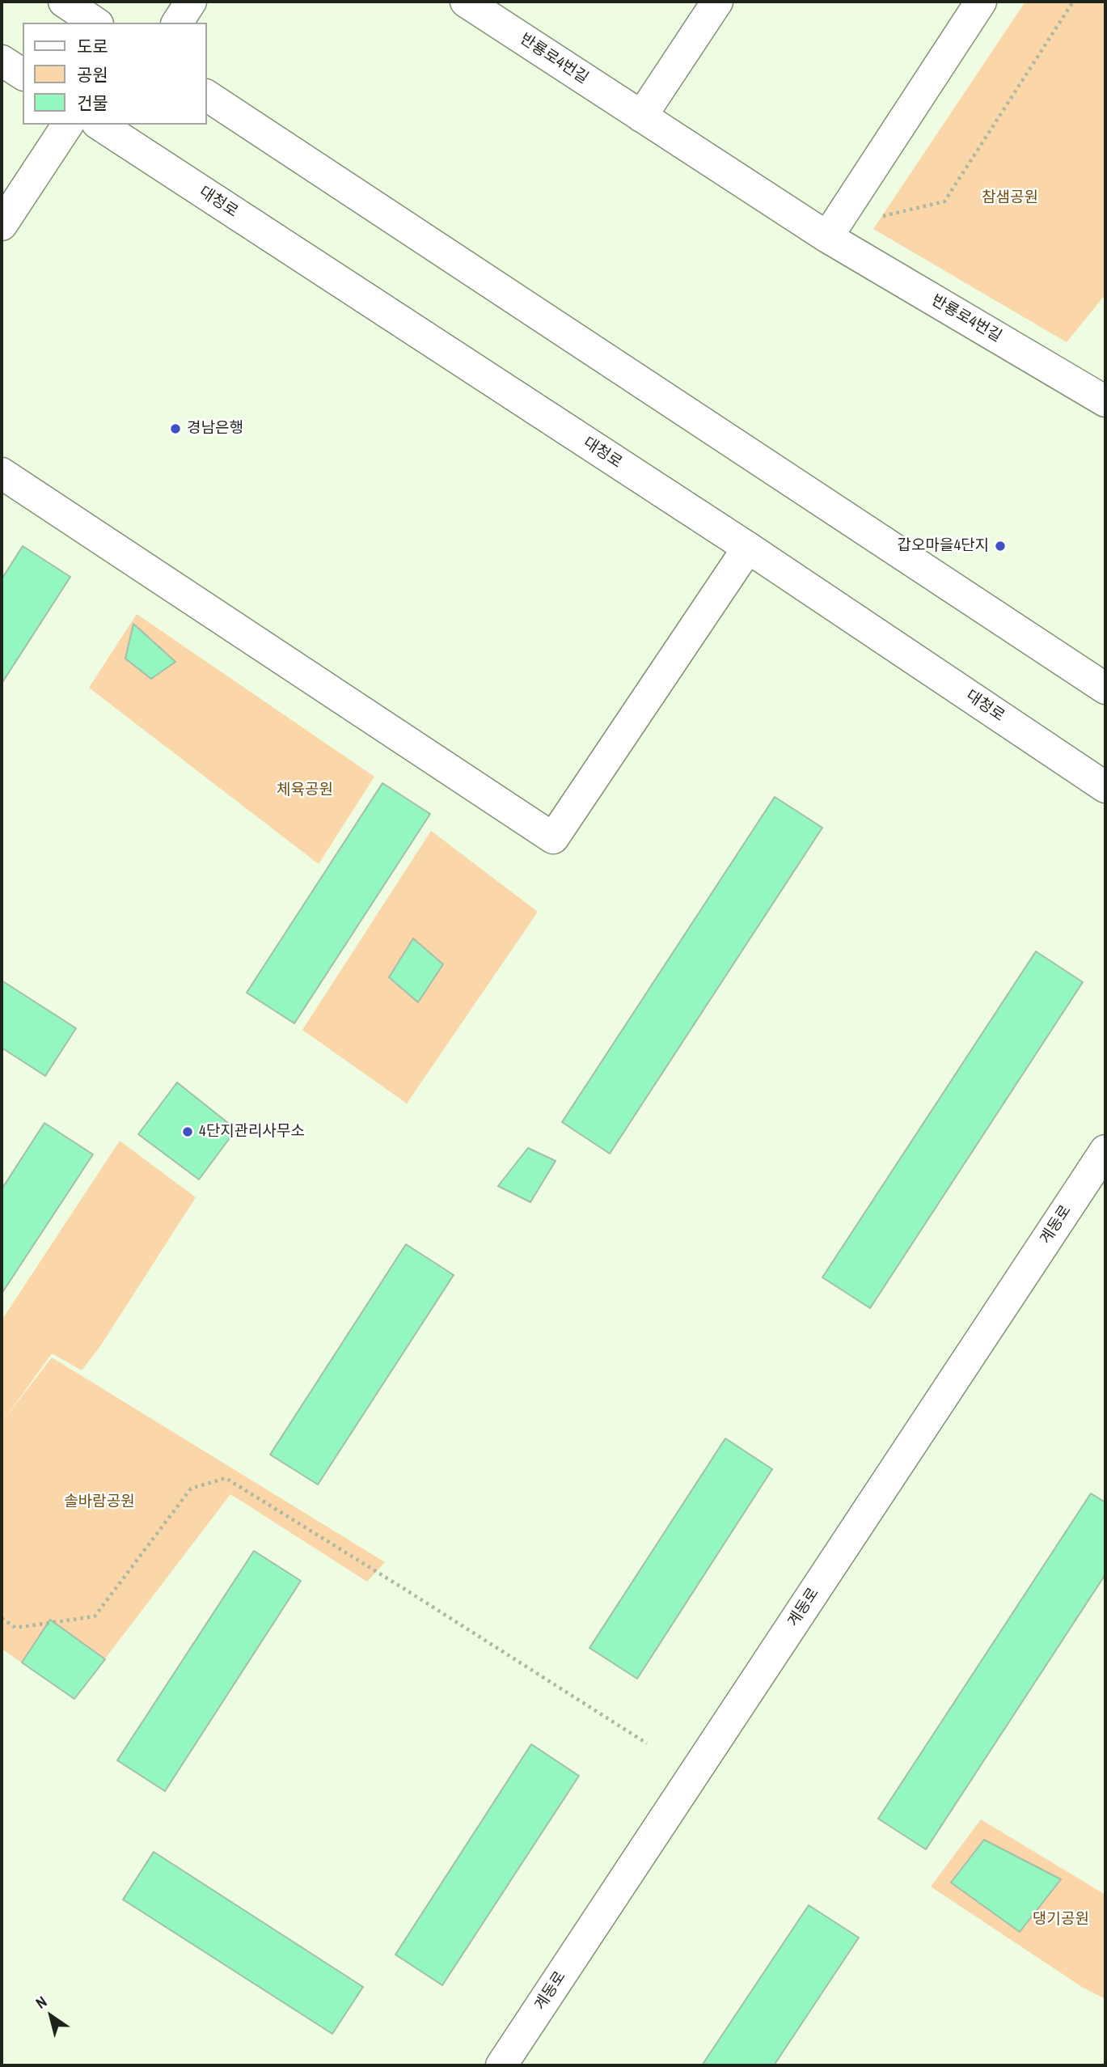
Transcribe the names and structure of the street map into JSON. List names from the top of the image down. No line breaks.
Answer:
{"streets":{"street":["반룡로4번길","대청로","계동로"]},"parks":["참샘공원","체육공원","솔바람공원","댕기공원"],"places":["경남은행","갑오마을4단지","4단지관리사무소"],"legend":["도로","공원","건물"],"north":"top left"}
